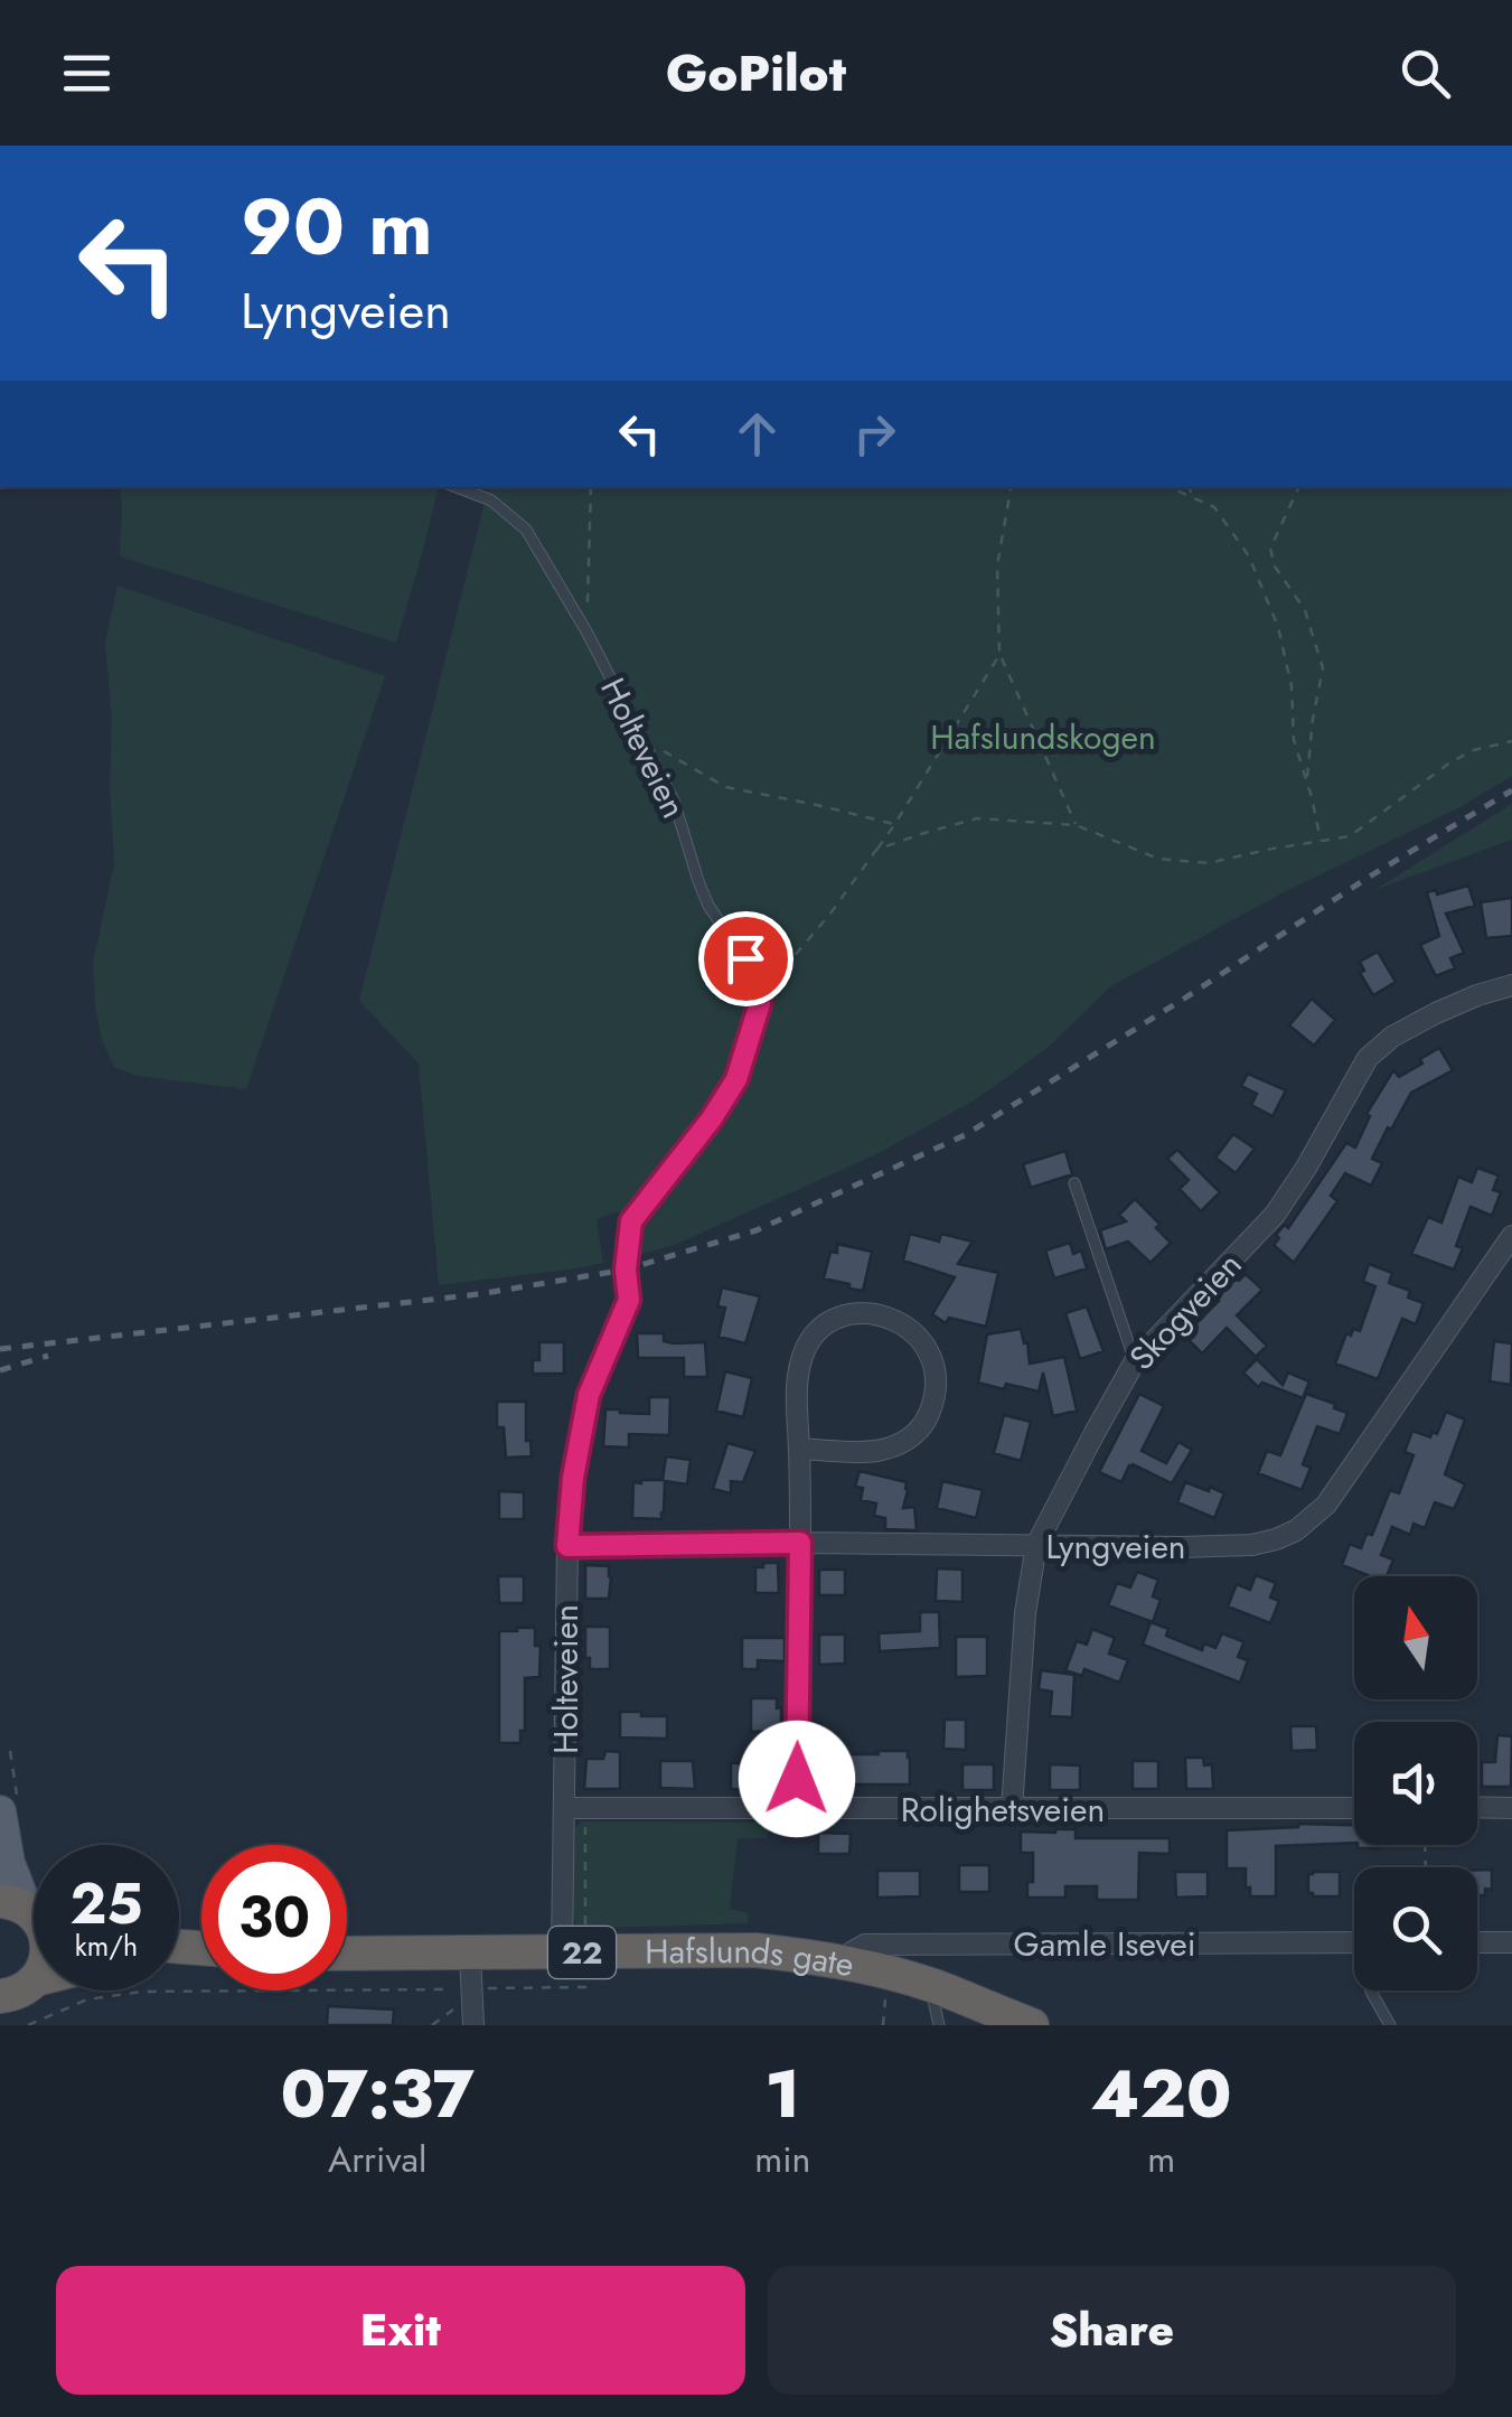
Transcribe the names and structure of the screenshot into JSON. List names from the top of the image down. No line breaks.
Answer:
{"streets":{"highway":["22","Hafslunds gate"],"street":["Holteveien","Skogveien","Lyngveien","Rolighetsveien","Gamle Isevei"]},"crossings":[["Holteveien","Lyngveien"],["Holteveien","Rolighetsveien"],["Holteveien","Hafslunds gate"],["Skogveien","Lyngveien"],["Skogveien","Rolighetsveien"],["Gamle Isevei","Hafslunds gate"]],"parks":["Hafslundskogen"],"north":"top","page":{"header":"GoPilot","turn":["90 m","Lyngveien"],"speed":"25 km/h","limit":"30","eta":["07:37","Arrival","1","min","420","m"],"buttons":["Exit","Share"]}}
